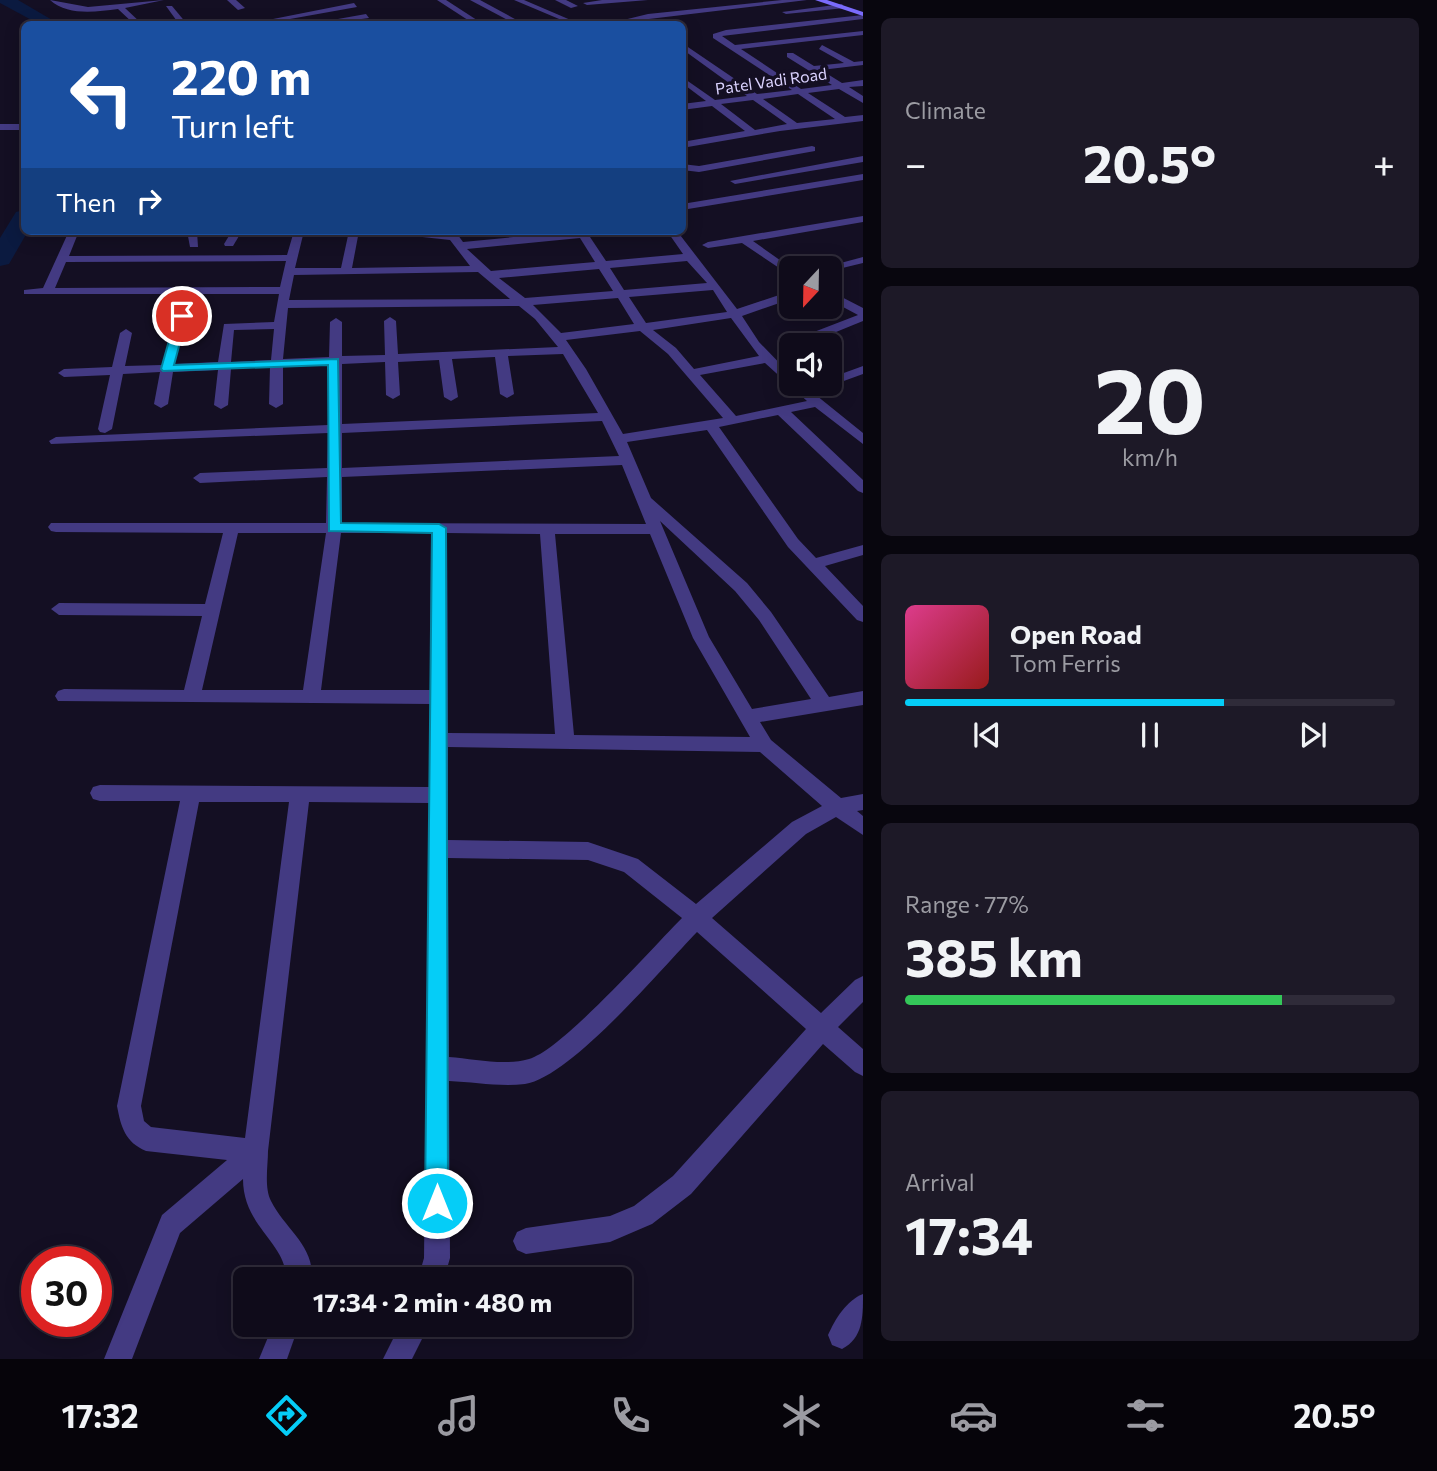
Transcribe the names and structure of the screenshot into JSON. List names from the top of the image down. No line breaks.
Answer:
{"streets":{"street":["Patel Vadi Road"]},"north":"bottom","page":{"tile":["Climate",["20","km/h"],["Range · 77%","385 km"],["Arrival","17:34"]],"turn":["220 m","Turn left"],"heat":["−","20.5°","+"],"then":"Then","song":["Open Road","Tom Ferris"],"limit":"30","trip":"17:34 · 2 min · 480 m","tabs":["17:32","20.5°"]}}
